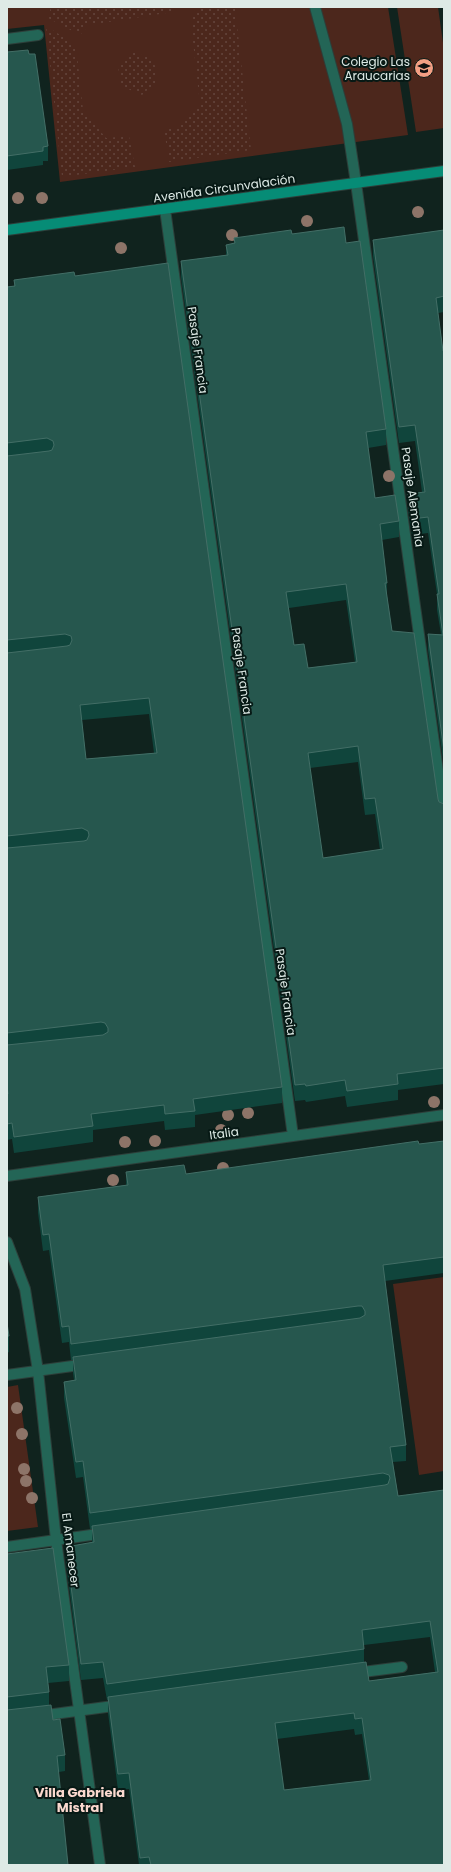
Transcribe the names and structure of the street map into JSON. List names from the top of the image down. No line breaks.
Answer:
{"streets":{"street":["Avenida Circunvalación","Pasaje Francia","Pasaje Alemania","Italia","El Amanecer"]},"crossings":[["Avenida Circunvalación","Pasaje Francia"],["Avenida Circunvalación","Pasaje Alemania"],["Pasaje Francia","Italia"]],"districts":["Villa Gabriela Mistral"],"places":{"school or university":["Colegio Las Araucarias"]}}
